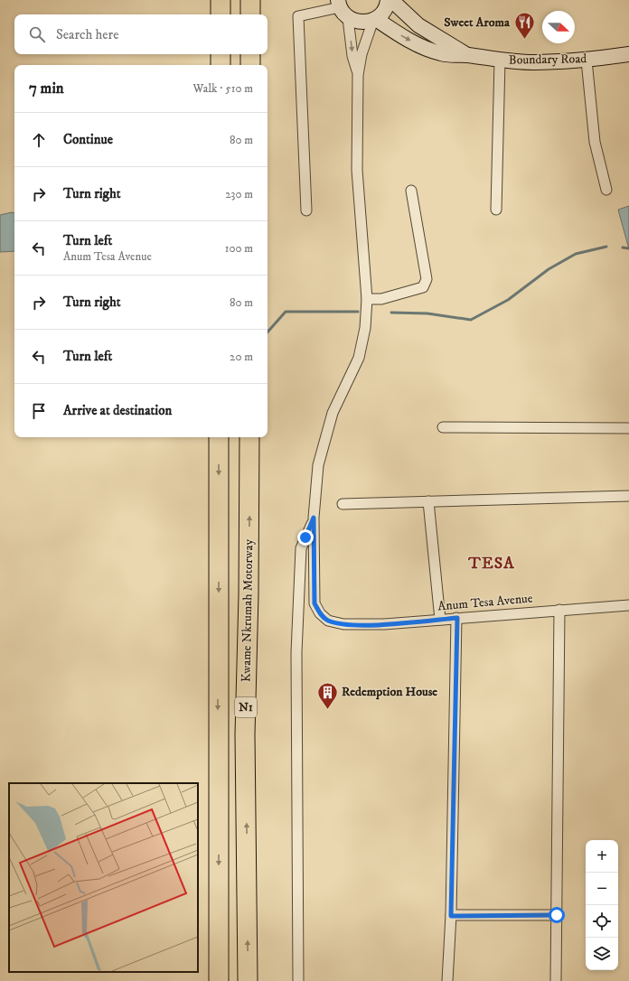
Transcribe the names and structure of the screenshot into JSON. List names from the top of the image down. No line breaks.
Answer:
{"streets":{"highway":["Kwame Nkrumah Motorway","N1"],"main road":["Boundary Road"],"street":["Anum Tesa Avenue"]},"districts":["TESA"],"places":{"restaurant":["Sweet Aroma"],"building":["Redemption House"]},"north":"right","page":{"search":"Search here","heading":["7 min","Walk · 510 m"],"list":[["Continue","80 m"],["Turn right","230 m"],["Turn left","Anum Tesa Avenue","100 m"],["Turn right","80 m"],["Turn left","20 m"],"Arrive at destination"],"map_buttons":["+","−"]}}
